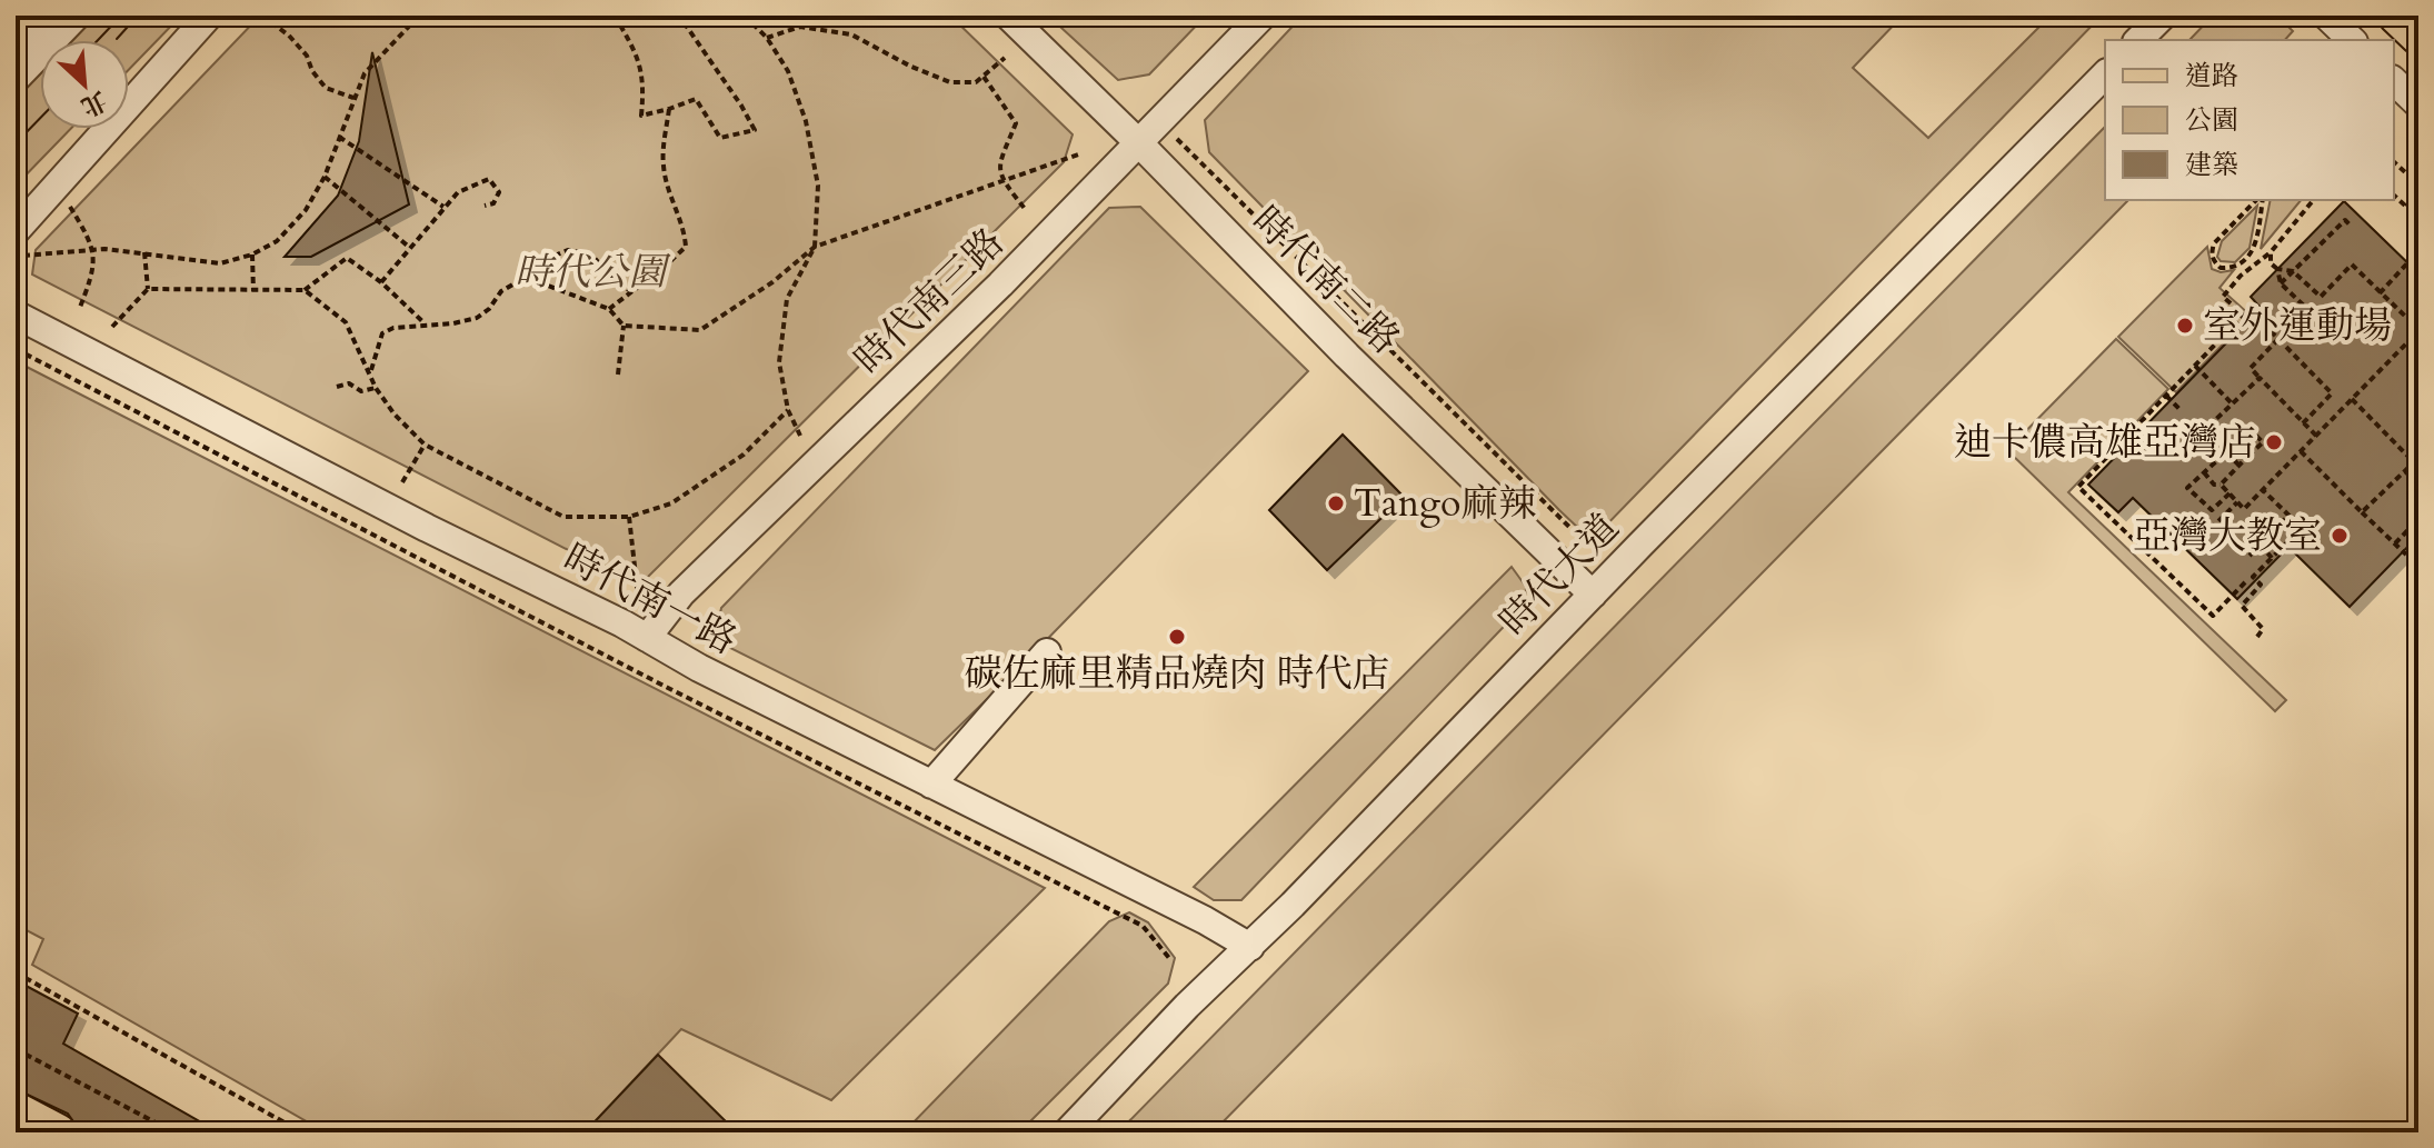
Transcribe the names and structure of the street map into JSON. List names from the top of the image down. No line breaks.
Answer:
{"streets":{"street":["時代南二路","時代南三路","時代大道","時代南一路"]},"crossings":[["時代南二路","時代南三路"],["時代南二路","時代大道"],["時代南三路","時代南一路"],["時代大道","時代南一路"]],"parks":["時代公園"],"places":["室外運動場","迪卡儂高雄亞灣店","Tango麻辣","亞灣大教室","碳佐麻里精品燒肉 時代店"],"legend":["道路","公園","建築"],"north":"bottom right"}
